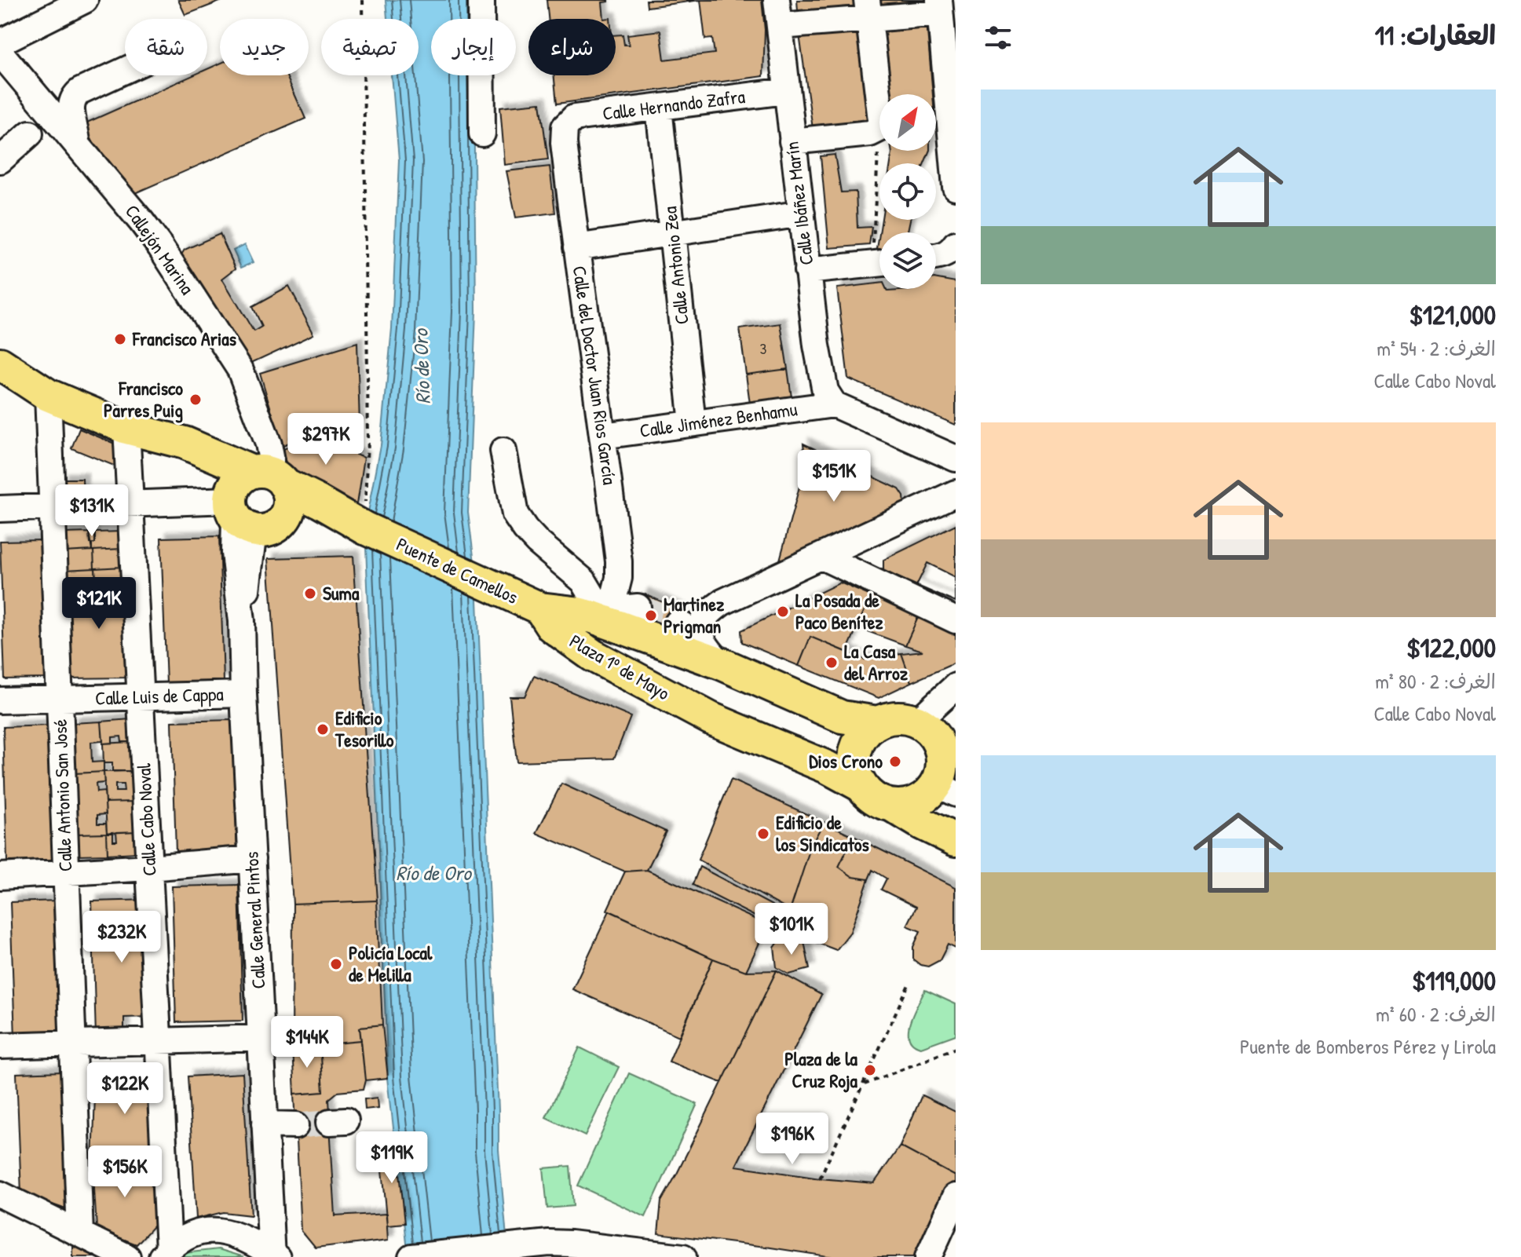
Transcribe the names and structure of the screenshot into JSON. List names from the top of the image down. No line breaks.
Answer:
{"streets":{"main road":["Puente de Camellos","Plaza 1º de Mayo"],"street":["Calle Hernando Zafra","Calle Ibáñez Marín","Callejón Marina","Calle Antonio Zea","Calle del Doctor Juan Rios García","Calle Jiménez Benhamu","Calle Luis de Cappa","Calle Antonio San José","Calle Cabo Noval","Calle General Pintos"]},"crossings":[["Calle Hernando Zafra","Calle Ibáñez Marín"],["Calle Hernando Zafra","Calle Antonio Zea"],["Calle Hernando Zafra","Calle del Doctor Juan Rios García"],["Calle Ibáñez Marín","Calle Jiménez Benhamu"],["Callejón Marina","Puente de Camellos"],["Callejón Marina","Calle General Pintos"],["Calle Antonio Zea","Calle Jiménez Benhamu"],["Calle del Doctor Juan Rios García","Calle Jiménez Benhamu"],["Calle del Doctor Juan Rios García","Plaza 1º de Mayo"],["Puente de Camellos","Plaza 1º de Mayo"],["Puente de Camellos","Calle Antonio San José"],["Puente de Camellos","Calle Cabo Noval"],["Puente de Camellos","Calle General Pintos"],["Calle Luis de Cappa","Calle Antonio San José"],["Calle Luis de Cappa","Calle Cabo Noval"],["Calle Luis de Cappa","Calle General Pintos"]],"water":["Río de Oro"],"places":["Francisco Arias","Francisco Parres Puig","Suma","La Posada de Paco Benítez","Martinez Prigman","La Casa del Arroz","Edificio Tesorillo","Dios Crono","Edificio de los Sindicatos","Policía Local de Melilla","Plaza de la Cruz Roja"],"house_numbers":["3"],"north":"top right","page":{"heading":"العقارات: 11","chip":["شراء","إيجار","تصفية","جديد","شقة"],"list":[{"name":"$121,000","note":"الغرف: 2 · 54 m² · Calle Cabo Noval"},{"name":"$122,000","note":"الغرف: 2 · 80 m² · Calle Cabo Noval"},{"name":"$119,000","note":"الغرف: 2 · 60 m² · Puente de Bomberos Pérez y Lirola"}],"price":["$297K","$151K","$131K","$121K","$101K","$232K","$144K","$122K","$196K","$119K","$156K"]}}
